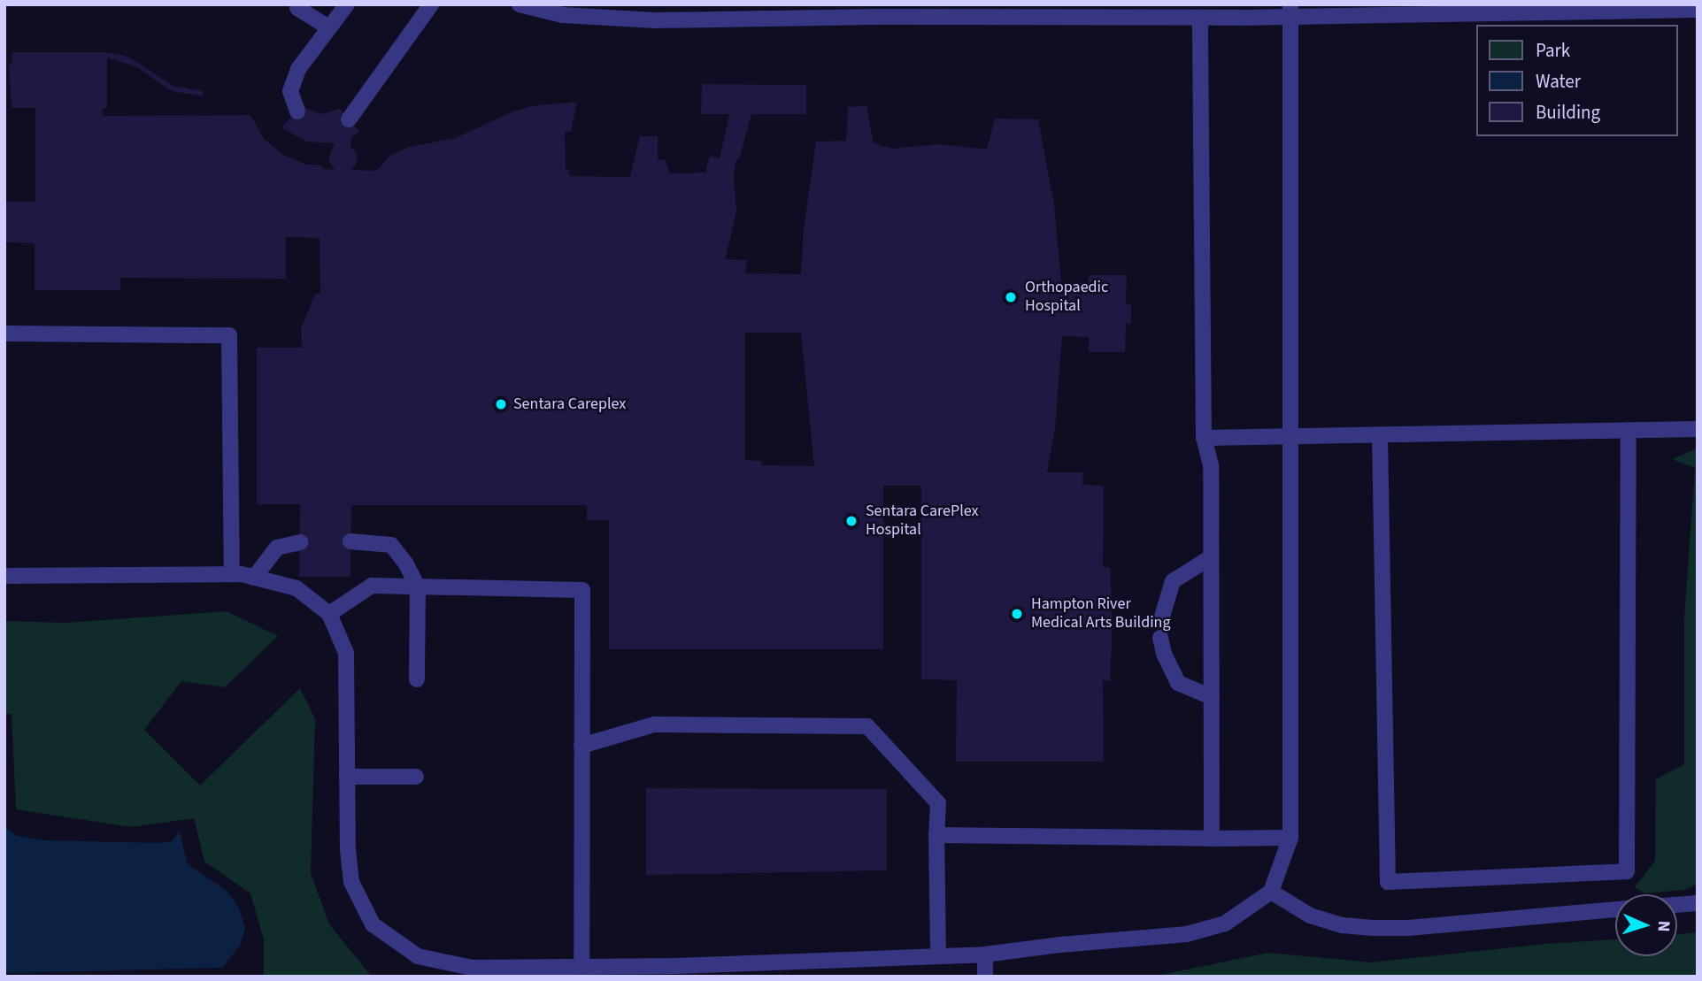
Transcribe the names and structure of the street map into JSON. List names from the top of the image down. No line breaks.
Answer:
{"places":["Orthopaedic Hospital","Sentara Careplex","Sentara CarePlex Hospital","Hampton River Medical Arts Building"],"legend":["Park","Water","Building"],"north":"right"}
